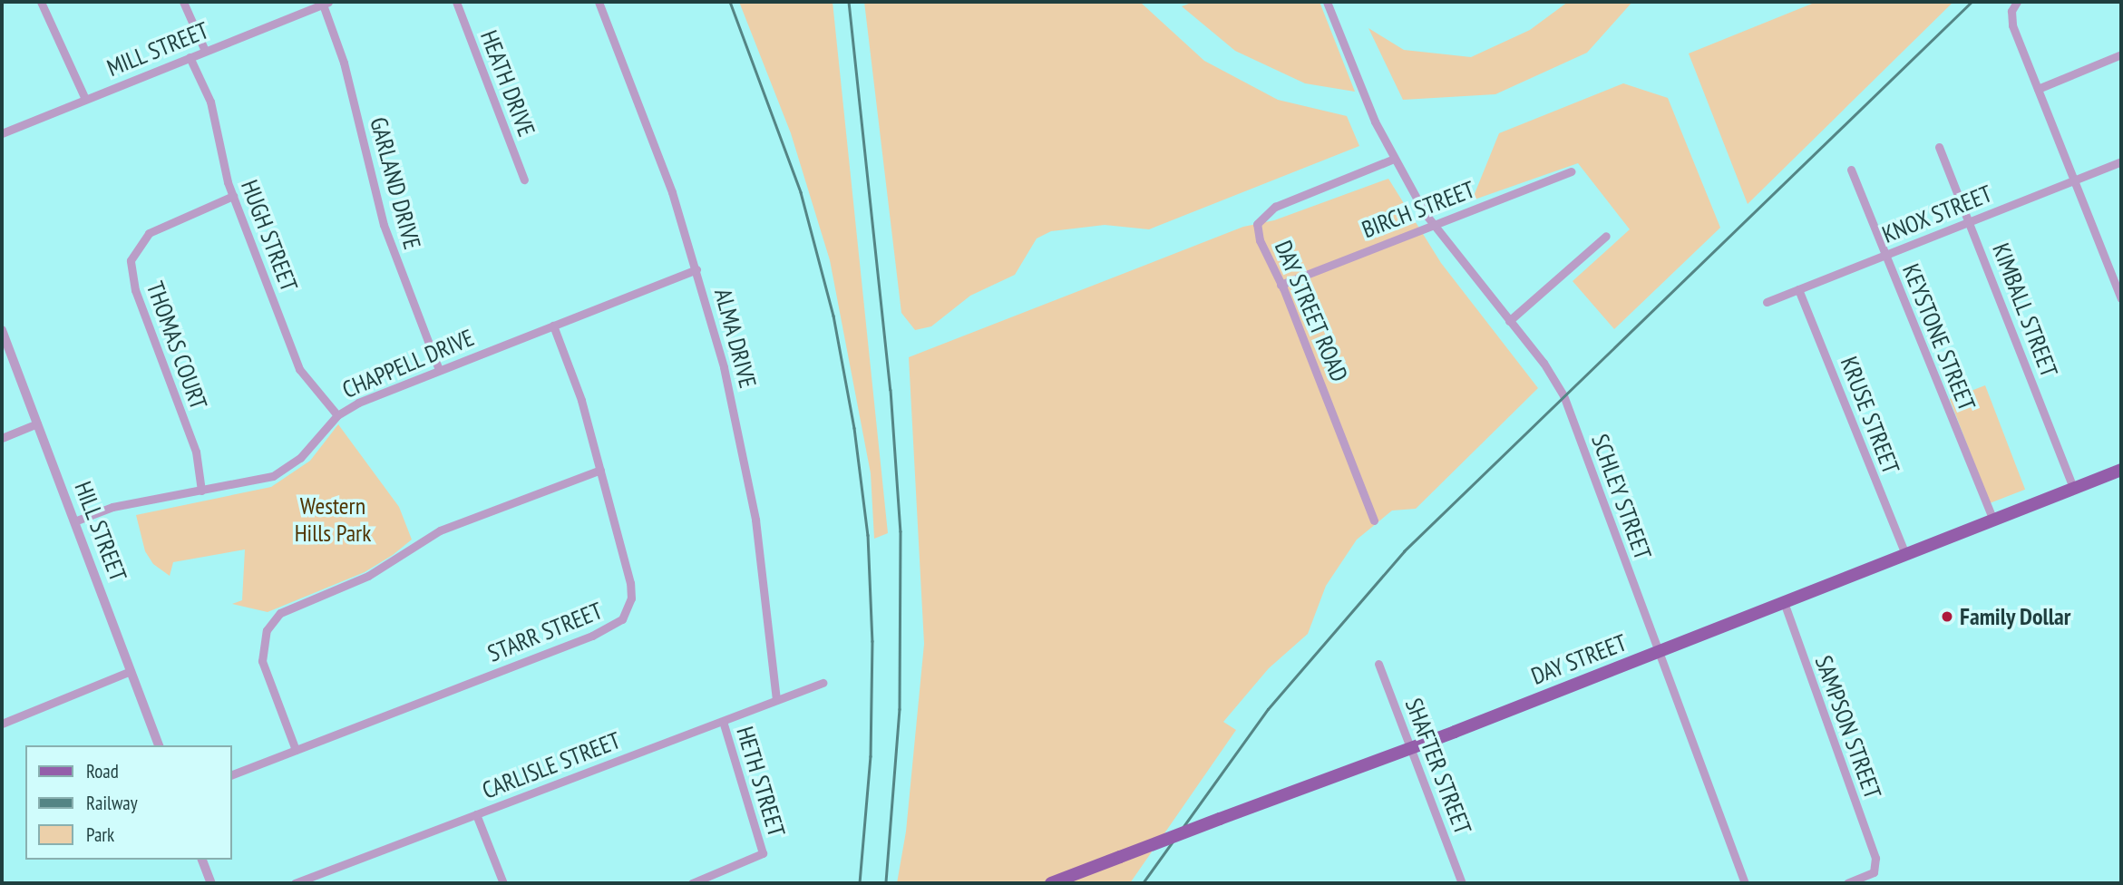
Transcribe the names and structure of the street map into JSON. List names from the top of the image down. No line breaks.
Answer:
{"streets":{"main road":["DAY STREET"],"street":["MILL STREET","HEATH DRIVE","GARLAND DRIVE","BIRCH STREET","KNOX STREET","HUGH STREET","KIMBALL STREET","DAY STREET ROAD","KEYSTONE STREET","ALMA DRIVE","THOMAS COURT","CHAPPELL DRIVE","KRUSE STREET","SCHLEY STREET","HILL STREET","STARR STREET","SAMPSON STREET","CARLISLE STREET","SHAFTER STREET","HETH STREET"]},"crossings":[["MILL STREET","GARLAND DRIVE"],["MILL STREET","HUGH STREET"],["GARLAND DRIVE","CHAPPELL DRIVE"],["BIRCH STREET","DAY STREET ROAD"],["BIRCH STREET","SCHLEY STREET"],["KNOX STREET","KIMBALL STREET"],["KNOX STREET","KEYSTONE STREET"],["KNOX STREET","KRUSE STREET"],["HUGH STREET","THOMAS COURT"],["HUGH STREET","CHAPPELL DRIVE"],["KIMBALL STREET","DAY STREET"],["DAY STREET ROAD","SCHLEY STREET"],["KEYSTONE STREET","DAY STREET"],["ALMA DRIVE","CHAPPELL DRIVE"],["ALMA DRIVE","CARLISLE STREET"],["THOMAS COURT","CHAPPELL DRIVE"],["CHAPPELL DRIVE","HILL STREET"],["CHAPPELL DRIVE","STARR STREET"],["KRUSE STREET","DAY STREET"],["SCHLEY STREET","DAY STREET"],["DAY STREET","SAMPSON STREET"],["DAY STREET","SHAFTER STREET"],["CARLISLE STREET","HETH STREET"]],"parks":["Western Hills Park"],"places":["Family Dollar"],"legend":["Road","Railway","Park"]}
